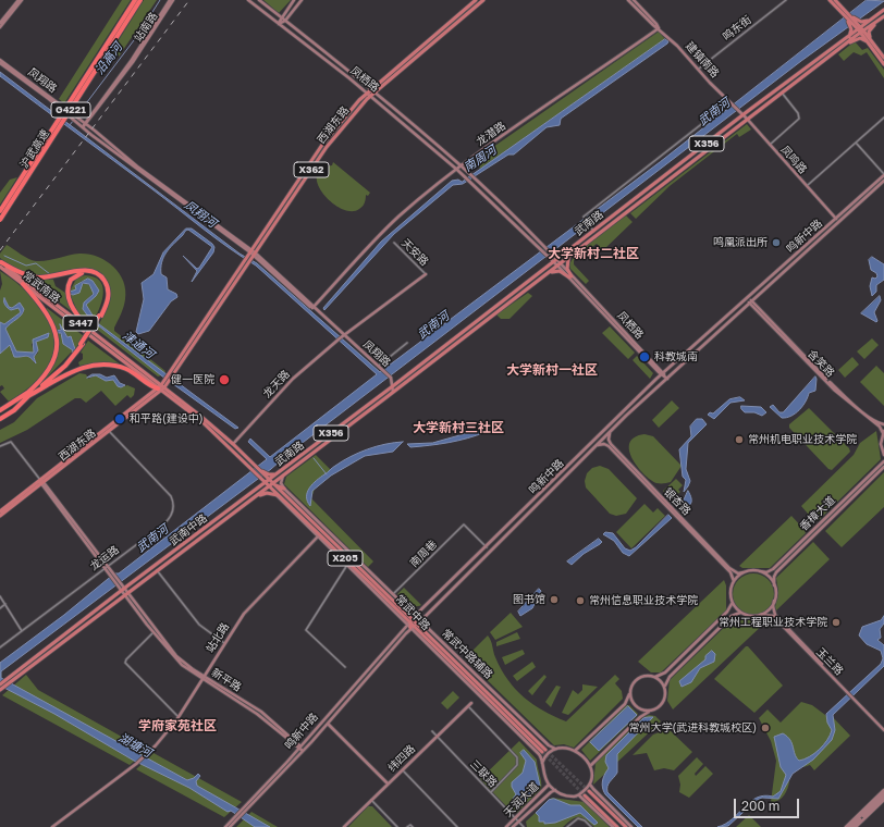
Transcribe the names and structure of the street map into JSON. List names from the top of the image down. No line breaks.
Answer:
{"streets":{"highway":["G4221","沪武高速"],"main road":["西湖东路","X356","X362","武南路","常武南路","S447","武南中路","X205","常武中路"],"street":["站南路","鸣东街","建镇南路","凤栖路","凤翔路","龙潜路","凤鸣路","鸣新中路","天安路","含笑路","龙天路","银杏路","香樟大道","南周巷","龙运路","站北路","常武中路辅路","玉兰路","新平路","纬四路","三联路","天润大道"]},"crossings":[["站南路","凤翔路"],["鸣东街","建镇南路"],["建镇南路","龙潜路"],["建镇南路","凤鸣路"],["凤栖路","西湖东路"],["凤栖路","龙潜路"],["凤栖路","武南路"],["凤栖路","鸣新中路"],["凤翔路","西湖东路"],["凤翔路","龙潜路"],["凤翔路","武南路"],["凤翔路","龙天路"],["西湖东路","X362"],["西湖东路","常武南路"],["西湖东路","龙运路"],["西湖东路","新平路"],["X356","武南中路"],["X356","新平路"],["凤鸣路","武南路"],["凤鸣路","鸣新中路"],["X362","常武南路"],["武南路","武南中路"],["武南路","X205"],["武南路","常武中路"],["鸣新中路","含笑路"],["鸣新中路","银杏路"],["鸣新中路","南周巷"],["鸣新中路","常武中路"],["鸣新中路","常武中路辅路"],["鸣新中路","新平路"],["天安路","龙天路"],["常武南路","龙天路"],["常武南路","X205"],["银杏路","香樟大道"],["银杏路","玉兰路"],["香樟大道","玉兰路"],["武南中路","X205"],["武南中路","常武中路"],["武南中路","新平路"],["南周巷","常武中路"],["龙运路","新平路"],["X205","常武中路"],["常武中路","站北路"],["常武中路","常武中路辅路"],["站北路","新平路"],["常武中路辅路","天润大道"],["纬四路","三联路"],["三联路","天润大道"]],"districts":["大学新村二社区","大学新村一社区","大学新村三社区","学府家苑社区"],"water":["沿高河","武南河","南周河","凤翔河","津通河","湖塘河"],"places":["鸣凰派出所","科教城南","健一医院","和平路(建设中)","常州机电职业技术学院","图书馆","常州信息职业技术学院","常州工程职业技术学院","常州大学(武进科教城校区)"],"scale_bar":"200 m"}
